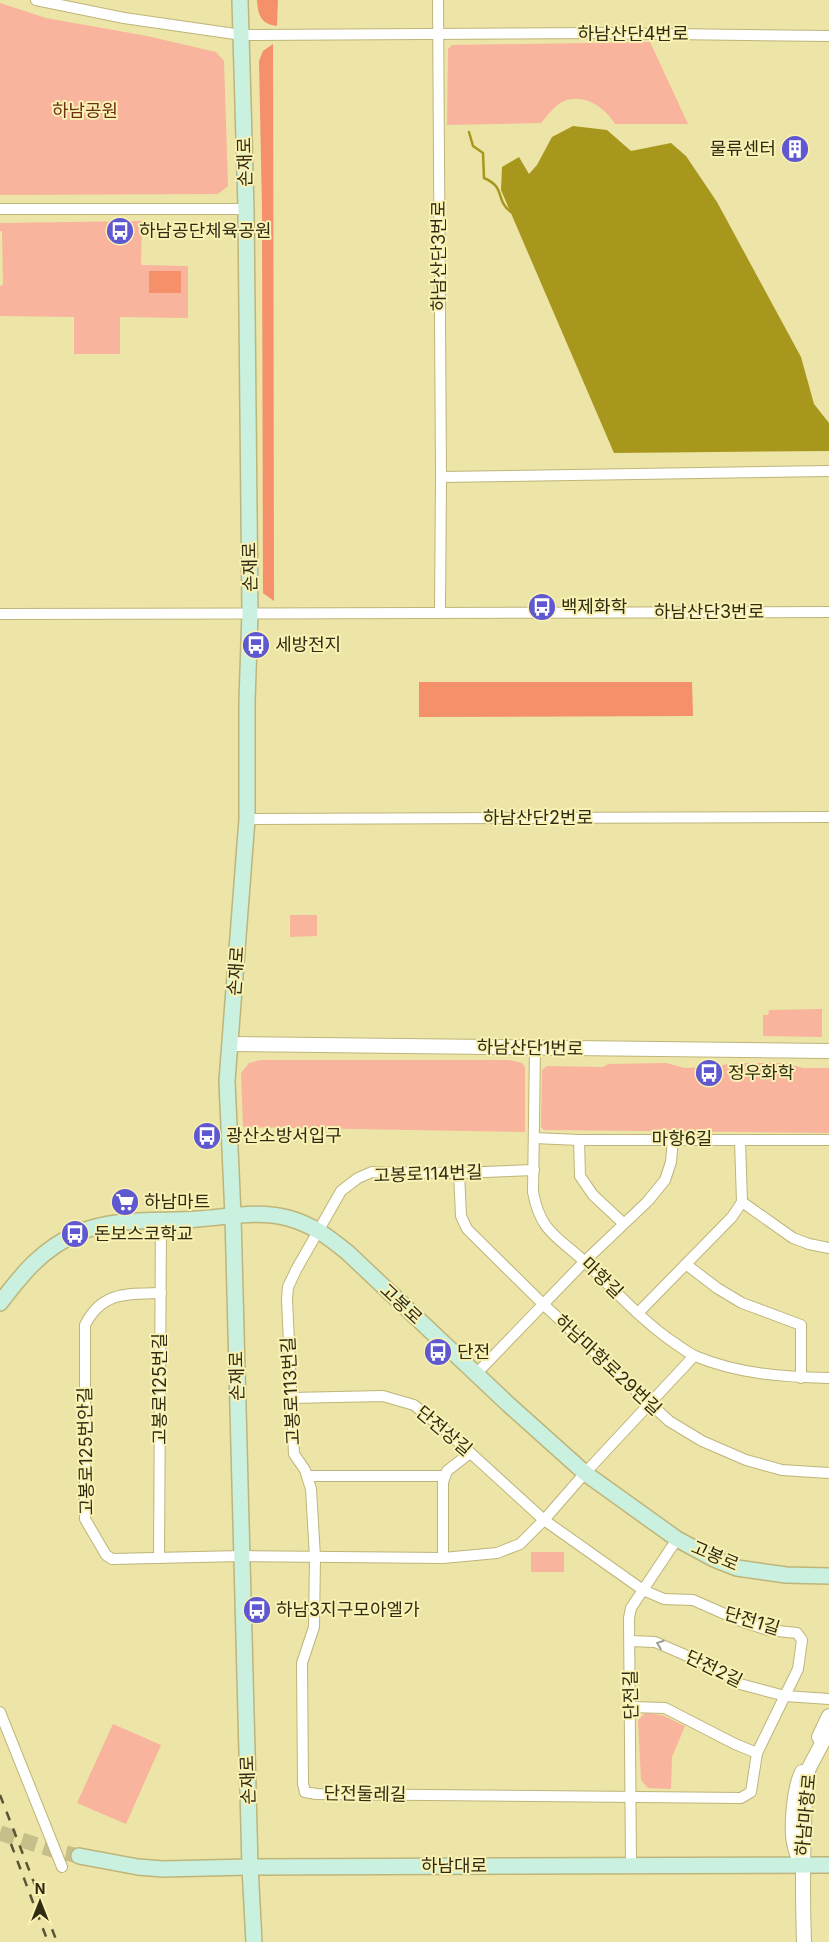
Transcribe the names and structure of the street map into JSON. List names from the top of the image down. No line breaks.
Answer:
{"streets":{"main road":["손재로","고봉로","하남대로"],"street":["하남산단4번로","하남산단3번로","하남산단2번로","하남산단1번로","마항6길","고봉로114번길","마항길","하남마항로29번길","고봉로125번길","고봉로113번길","단전상길","고봉로125번안길","단전1길","단전2길","단전길","단전둘레길","하남마항로"]},"crossings":[["하남산단4번로","손재로"],["하남산단4번로","하남산단3번로"],["손재로","하남산단3번로"],["손재로","하남산단2번로"],["손재로","하남산단1번로"],["손재로","고봉로"],["손재로","고봉로125번안길"],["손재로","하남대로"],["하남산단1번로","마항길"],["마항6길","마항길"],["고봉로114번길","마항길"],["고봉로114번길","고봉로"],["고봉로114번길","하남마항로29번길"],["고봉로114번길","고봉로113번길"],["고봉로","고봉로125번길"],["고봉로","고봉로113번길"],["고봉로","단전길"],["고봉로125번길","고봉로125번안길"],["고봉로113번길","단전상길"],["고봉로113번길","단전둘레길"],["단전상길","단전1길"],["단전상길","단전길"],["단전1길","단전2길"],["단전1길","단전길"],["단전1길","단전둘레길"],["단전2길","단전길"],["단전길","단전둘레길"],["단전길","하남대로"],["하남마항로","하남대로"]],"parks":["하남공원"],"places":{"building":["물류센터"],"bus stop":["하남공단체육공원","백제화학","세방전지","정우화학","광산소방서입구","돈보스코학교","단전","하남3지구모아엘가"],"supermarket":["하남마트"]},"north":"top"}
